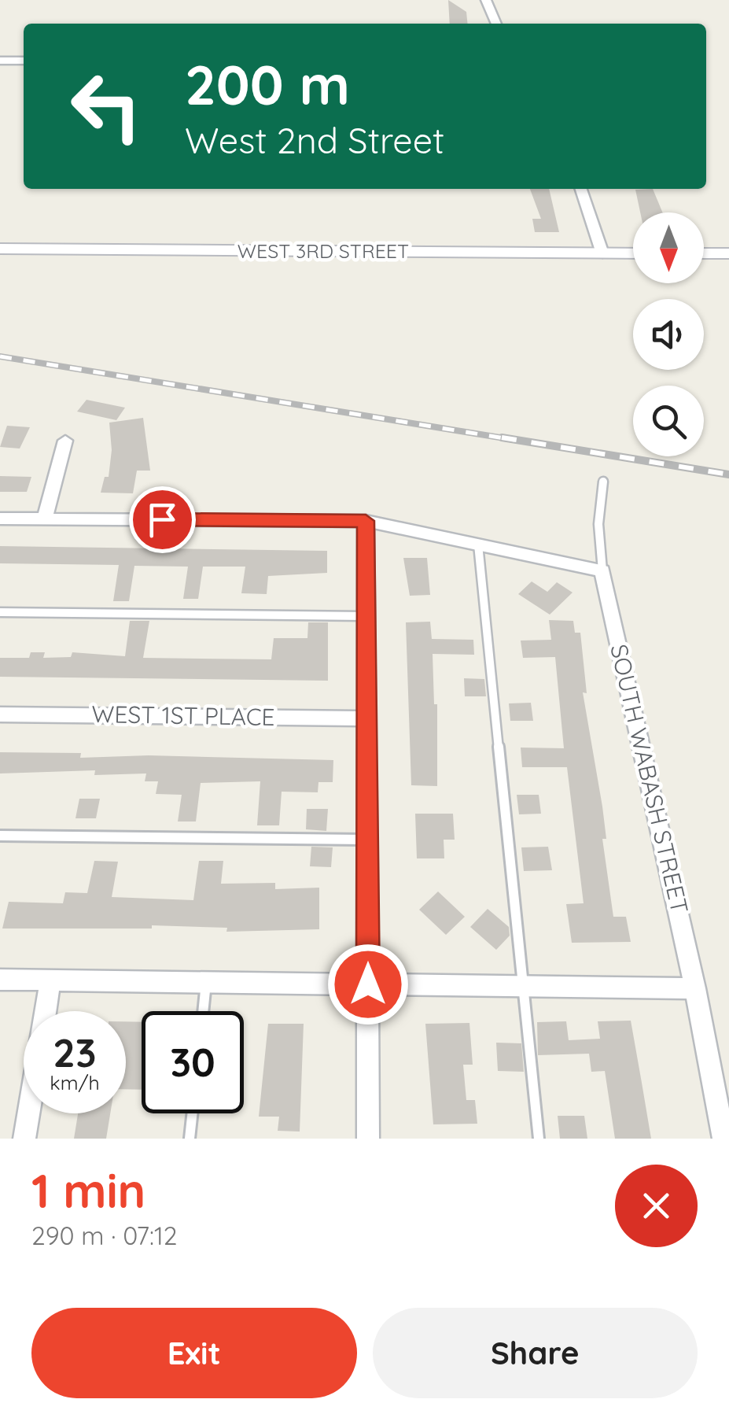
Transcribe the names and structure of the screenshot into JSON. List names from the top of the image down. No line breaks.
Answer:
{"streets":{"street":["WEST 3RD STREET","WEST 1ST PLACE","SOUTH WABASH STREET"]},"north":"bottom","page":{"turn":["200 m","West 2nd Street"],"speed":"23 km/h","limit":"30","heading":["1 min","290 m · 07:12"],"buttons":["Exit","Share"]}}
